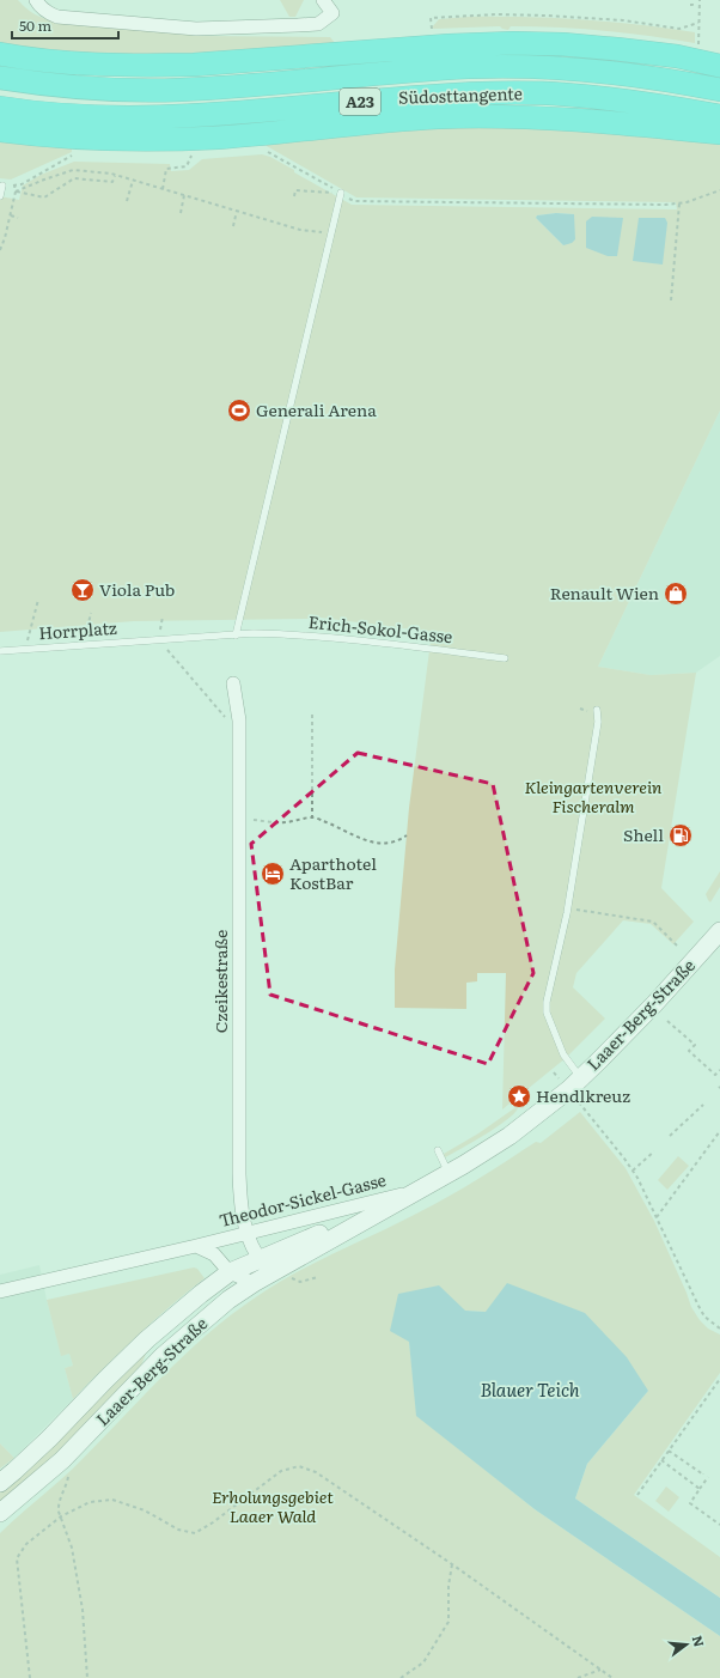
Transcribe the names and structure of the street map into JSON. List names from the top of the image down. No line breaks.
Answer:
{"streets":{"highway":["Südosttangente","A23"],"main road":["Laaer-Berg-Straße"],"street":["Czeikestraße","Theodor-Sickel-Gasse"],"lane":["Erich-Sokol-Gasse","Horrplatz"]},"crossings":[["Erich-Sokol-Gasse","Horrplatz"],["Czeikestraße","Laaer-Berg-Straße"],["Czeikestraße","Theodor-Sickel-Gasse"],["Laaer-Berg-Straße","Theodor-Sickel-Gasse"]],"water":["Blauer Teich"],"parks":["Kleingartenverein Fischeralm","Erholungsgebiet Laaer Wald"],"places":{"sports":["Generali Arena"],"bar":["Viola Pub"],"shop":["Renault Wien"],"fuel station":["Shell"],"hotel":["Aparthotel KostBar"],"place":["Hendlkreuz"]},"scale_bar":"50 m","north":"right"}
